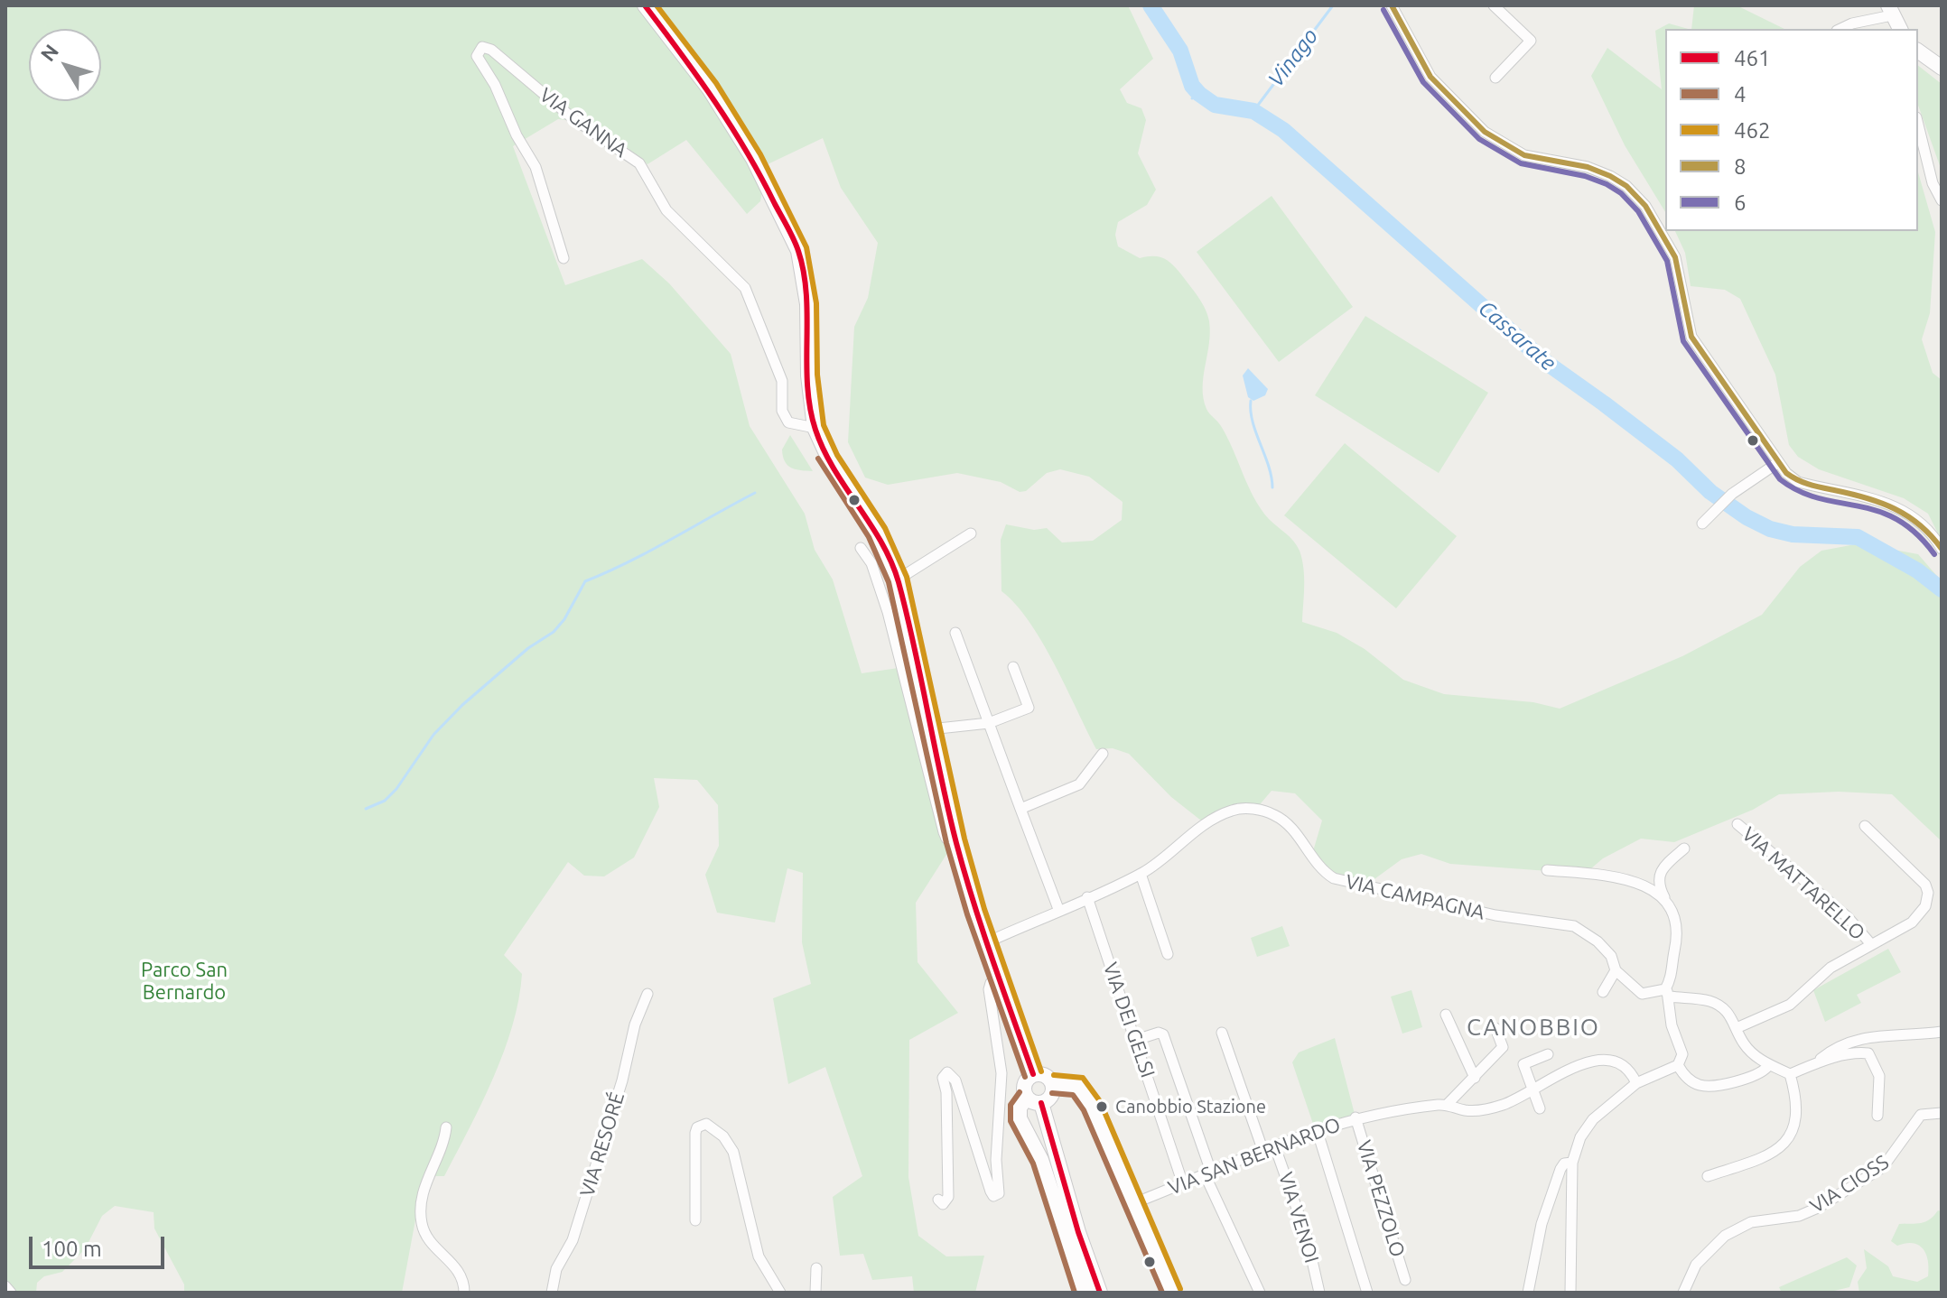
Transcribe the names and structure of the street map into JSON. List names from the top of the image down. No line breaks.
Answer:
{"streets":{"street":["VIA GANNA","VIA MATTARELLO","VIA CAMPAGNA","VIA DEI GELSI","VIA RESORÉ","VIA SAN BERNARDO","VIA CIOSS","VIA PEZZOLO","VIA VENOI"]},"crossings":[["VIA CAMPAGNA","VIA DEI GELSI"],["VIA DEI GELSI","VIA SAN BERNARDO"],["VIA SAN BERNARDO","VIA PEZZOLO"],["VIA SAN BERNARDO","VIA VENOI"]],"districts":["CANOBBIO"],"water":["Vinago","Cassarate"],"parks":["Parco San Bernardo"],"places":["Canobbio Stazione"],"lines":["transit line 461","transit line 462","transit line 8","transit line 6","transit line 4"],"legend":["461","4","462","8","6"],"scale_bar":"100 m","north":"top left"}
